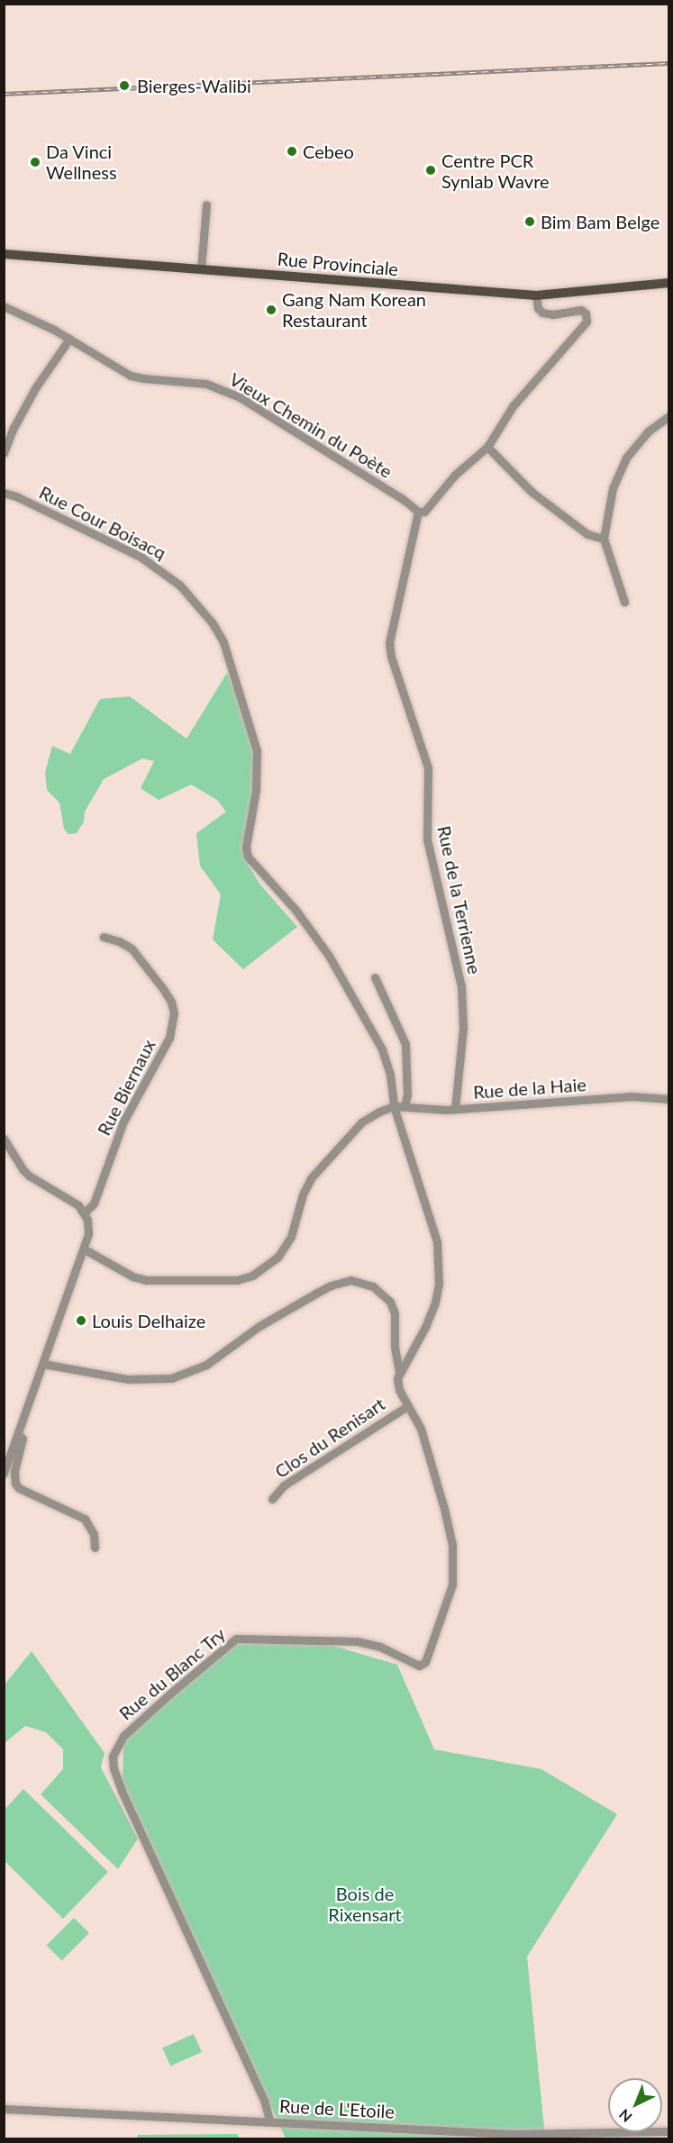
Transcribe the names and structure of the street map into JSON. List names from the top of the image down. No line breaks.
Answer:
{"streets":{"main road":["Rue Provinciale"],"street":["Vieux Chemin du Poète","Rue Cour Boisacq","Rue de la Terrienne","Rue Biernaux","Rue de la Haie","Clos du Renisart","Rue du Blanc Try","Rue de L'Etoile"]},"crossings":[["Vieux Chemin du Poète","Rue de la Terrienne"],["Rue Cour Boisacq","Rue de la Haie"],["Rue de la Terrienne","Rue de la Haie"],["Clos du Renisart","Rue du Blanc Try"],["Rue du Blanc Try","Rue de L'Etoile"]],"parks":["Bois de Rixensart"],"places":["Bierges-Walibi","Cebeo","Da Vinci Wellness","Centre PCR Synlab Wavre","Bim Bam Belge","Gang Nam Korean Restaurant","Louis Delhaize"],"north":"bottom left"}
